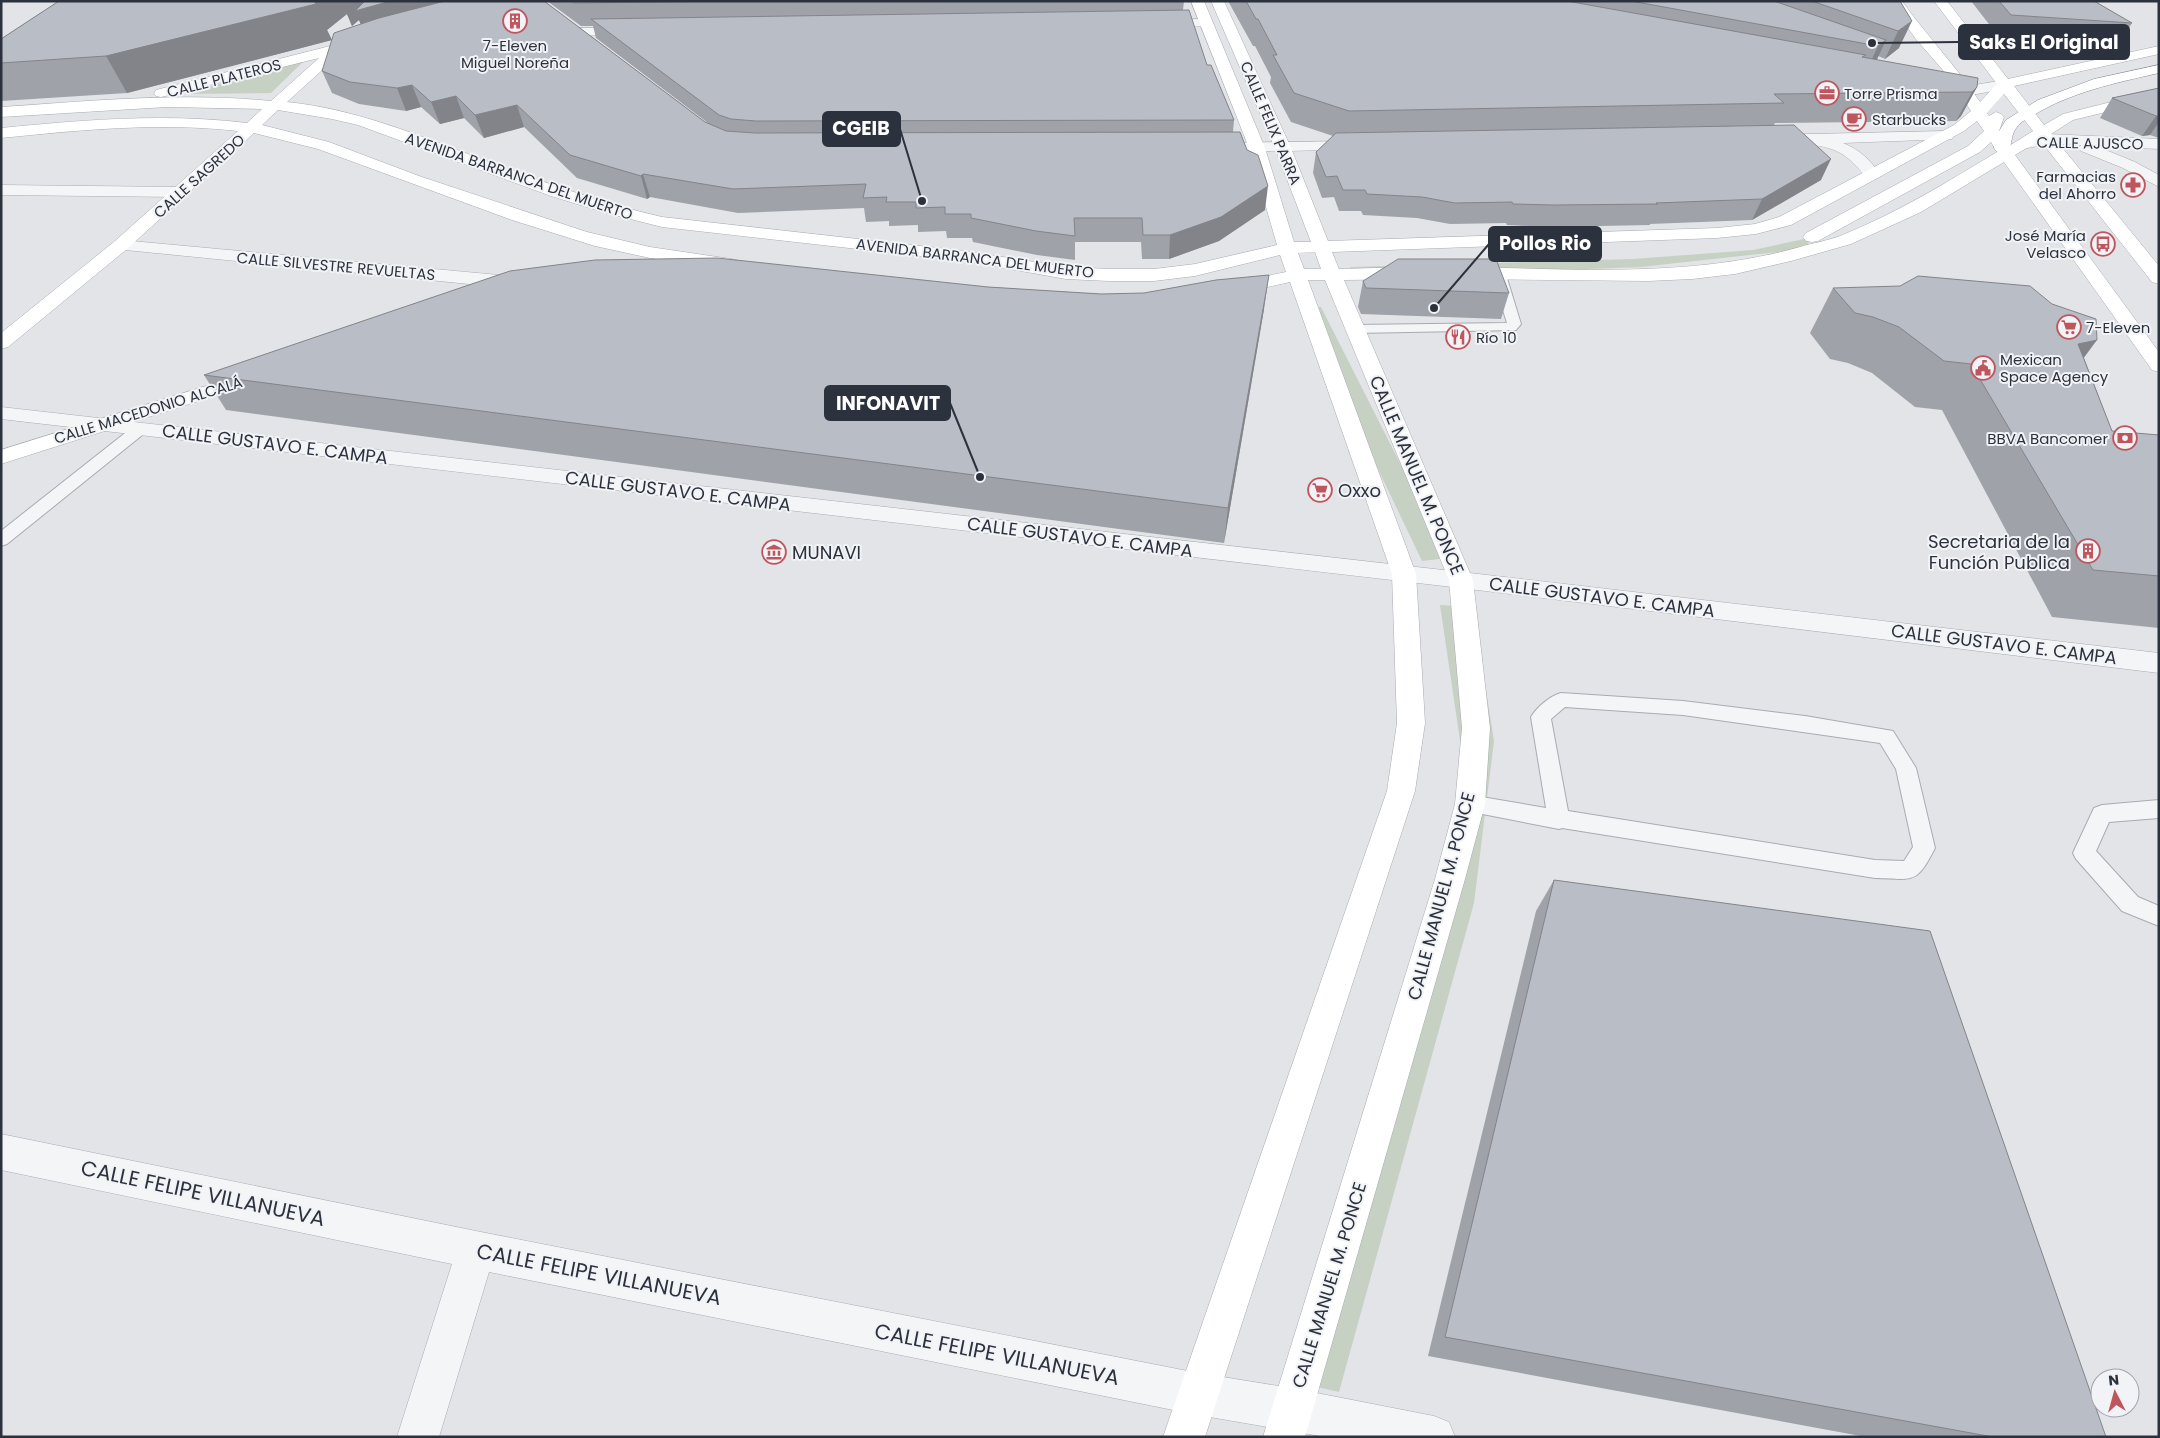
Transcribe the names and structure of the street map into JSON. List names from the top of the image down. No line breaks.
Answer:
{"streets":{"main road":["CALLE PLATEROS","CALLE FELIX PARRA","CALLE SAGREDO","AVENIDA BARRANCA DEL MUERTO","CALLE MACEDONIO ALCALÁ","CALLE MANUEL M. PONCE"],"street":["CALLE AJUSCO","CALLE SILVESTRE REVUELTAS","CALLE GUSTAVO E. CAMPA","CALLE FELIPE VILLANUEVA"]},"crossings":[["CALLE PLATEROS","CALLE SAGREDO"],["CALLE PLATEROS","AVENIDA BARRANCA DEL MUERTO"],["CALLE FELIX PARRA","AVENIDA BARRANCA DEL MUERTO"],["CALLE FELIX PARRA","CALLE MANUEL M. PONCE"],["CALLE SAGREDO","AVENIDA BARRANCA DEL MUERTO"],["CALLE SAGREDO","CALLE SILVESTRE REVUELTAS"],["AVENIDA BARRANCA DEL MUERTO","CALLE MANUEL M. PONCE"],["CALLE MACEDONIO ALCALÁ","CALLE GUSTAVO E. CAMPA"],["CALLE GUSTAVO E. CAMPA","CALLE MANUEL M. PONCE"],["CALLE MANUEL M. PONCE","CALLE FELIPE VILLANUEVA"]],"places":{"building":["7-Eleven Miguel Noreña","Secretaria de la Función Publica"],"other":["Saks El Original","CGEIB","Pollos Rio","INFONAVIT"],"office":["Torre Prisma"],"cafe":["Starbucks"],"pharmacy":["Farmacias del Ahorro"],"bus stop":["José María Velasco"],"supermarket":["7-Eleven","Oxxo"],"restaurant":["Río 10"],"public building":["Mexican Space Agency"],"bank":["BBVA Bancomer"],"museum":["MUNAVI"]},"north":"top"}
